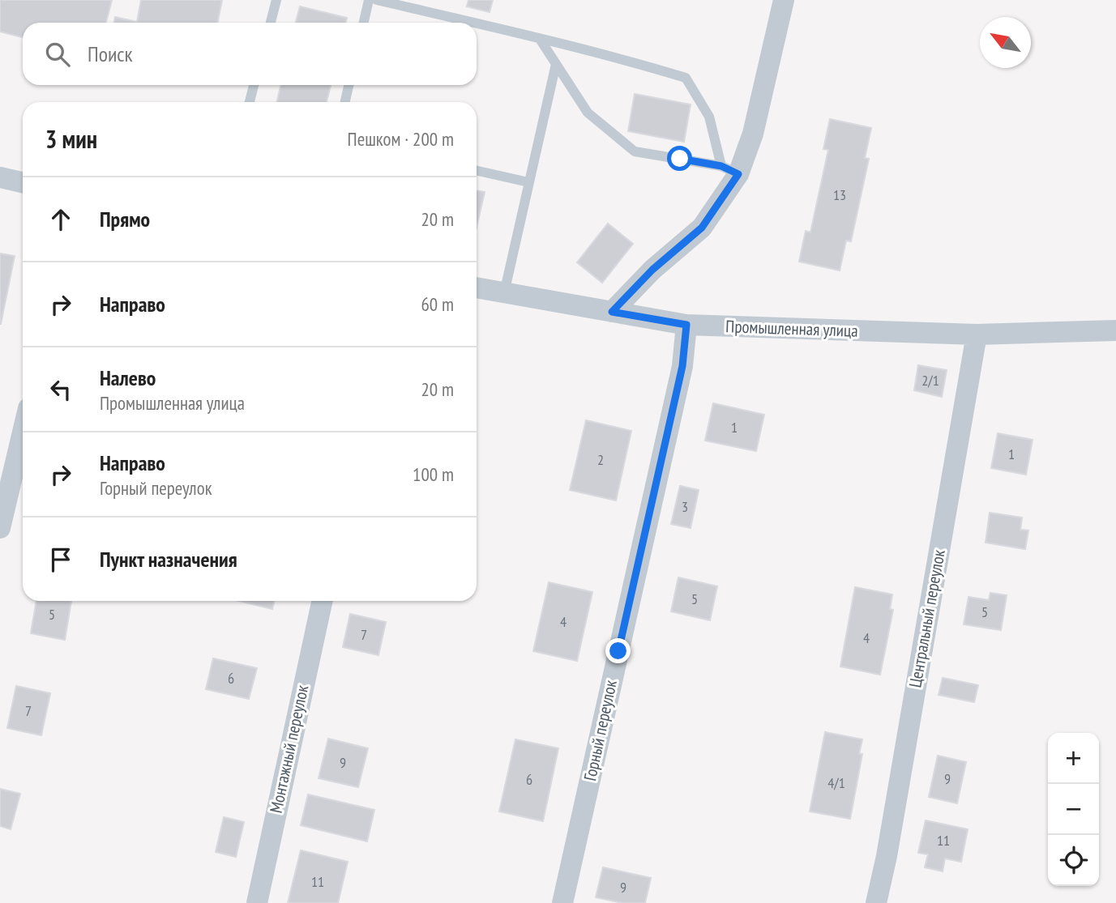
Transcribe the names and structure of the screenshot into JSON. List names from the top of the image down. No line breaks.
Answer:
{"streets":{"street":["Промышленная улица","Центральный переулок","Горный переулок","Монтажный переулок"]},"crossings":[["Промышленная улица","Центральный переулок"],["Промышленная улица","Горный переулок"]],"house_numbers":["13","2/1","1","1","2","3","5","5","5","4","7","4","6","7","9","9","6","4/1","11","11","9"],"north":"top left","page":{"search":"Поиск","heading":["3 мин","Пешком · 200 m"],"list":[["Прямо","20 m"],["Направо","60 m"],["Налево","Промышленная улица","20 m"],["Направо","Горный переулок","100 m"],"Пункт назначения"],"map_buttons":["+","−"]}}
